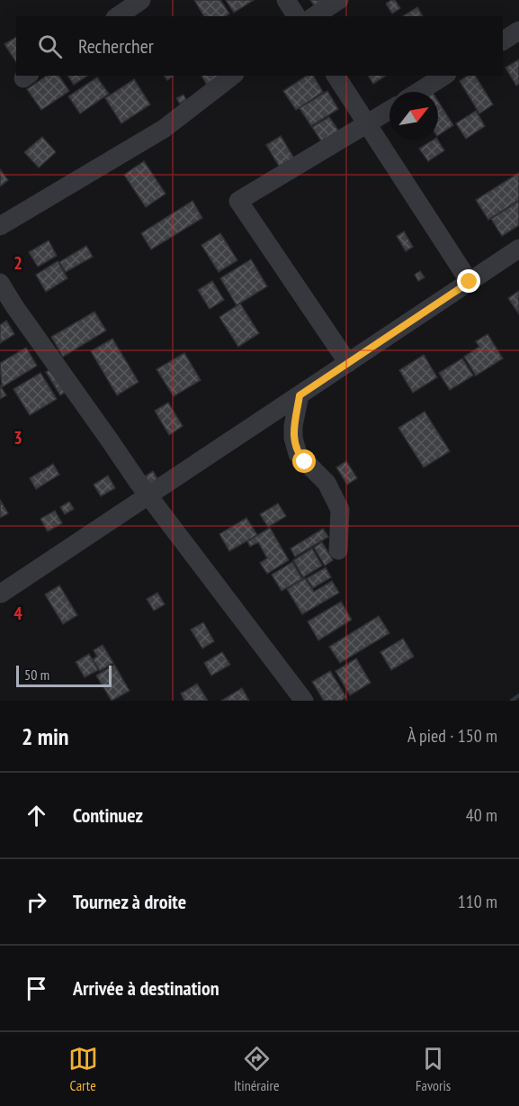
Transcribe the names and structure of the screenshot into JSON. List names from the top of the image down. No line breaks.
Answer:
{"scale_bar":"50 m","north":"top right","page":{"search":"Rechercher","scale":"50 m","heading":["2 min","À pied · 150 m"],"list":[["Continuez","40 m"],["Tournez à droite","110 m"],"Arrivée à destination"],"nav":["Carte","Itinéraire","Favoris"]},"grid":{"rows":["2","3","4"]}}
